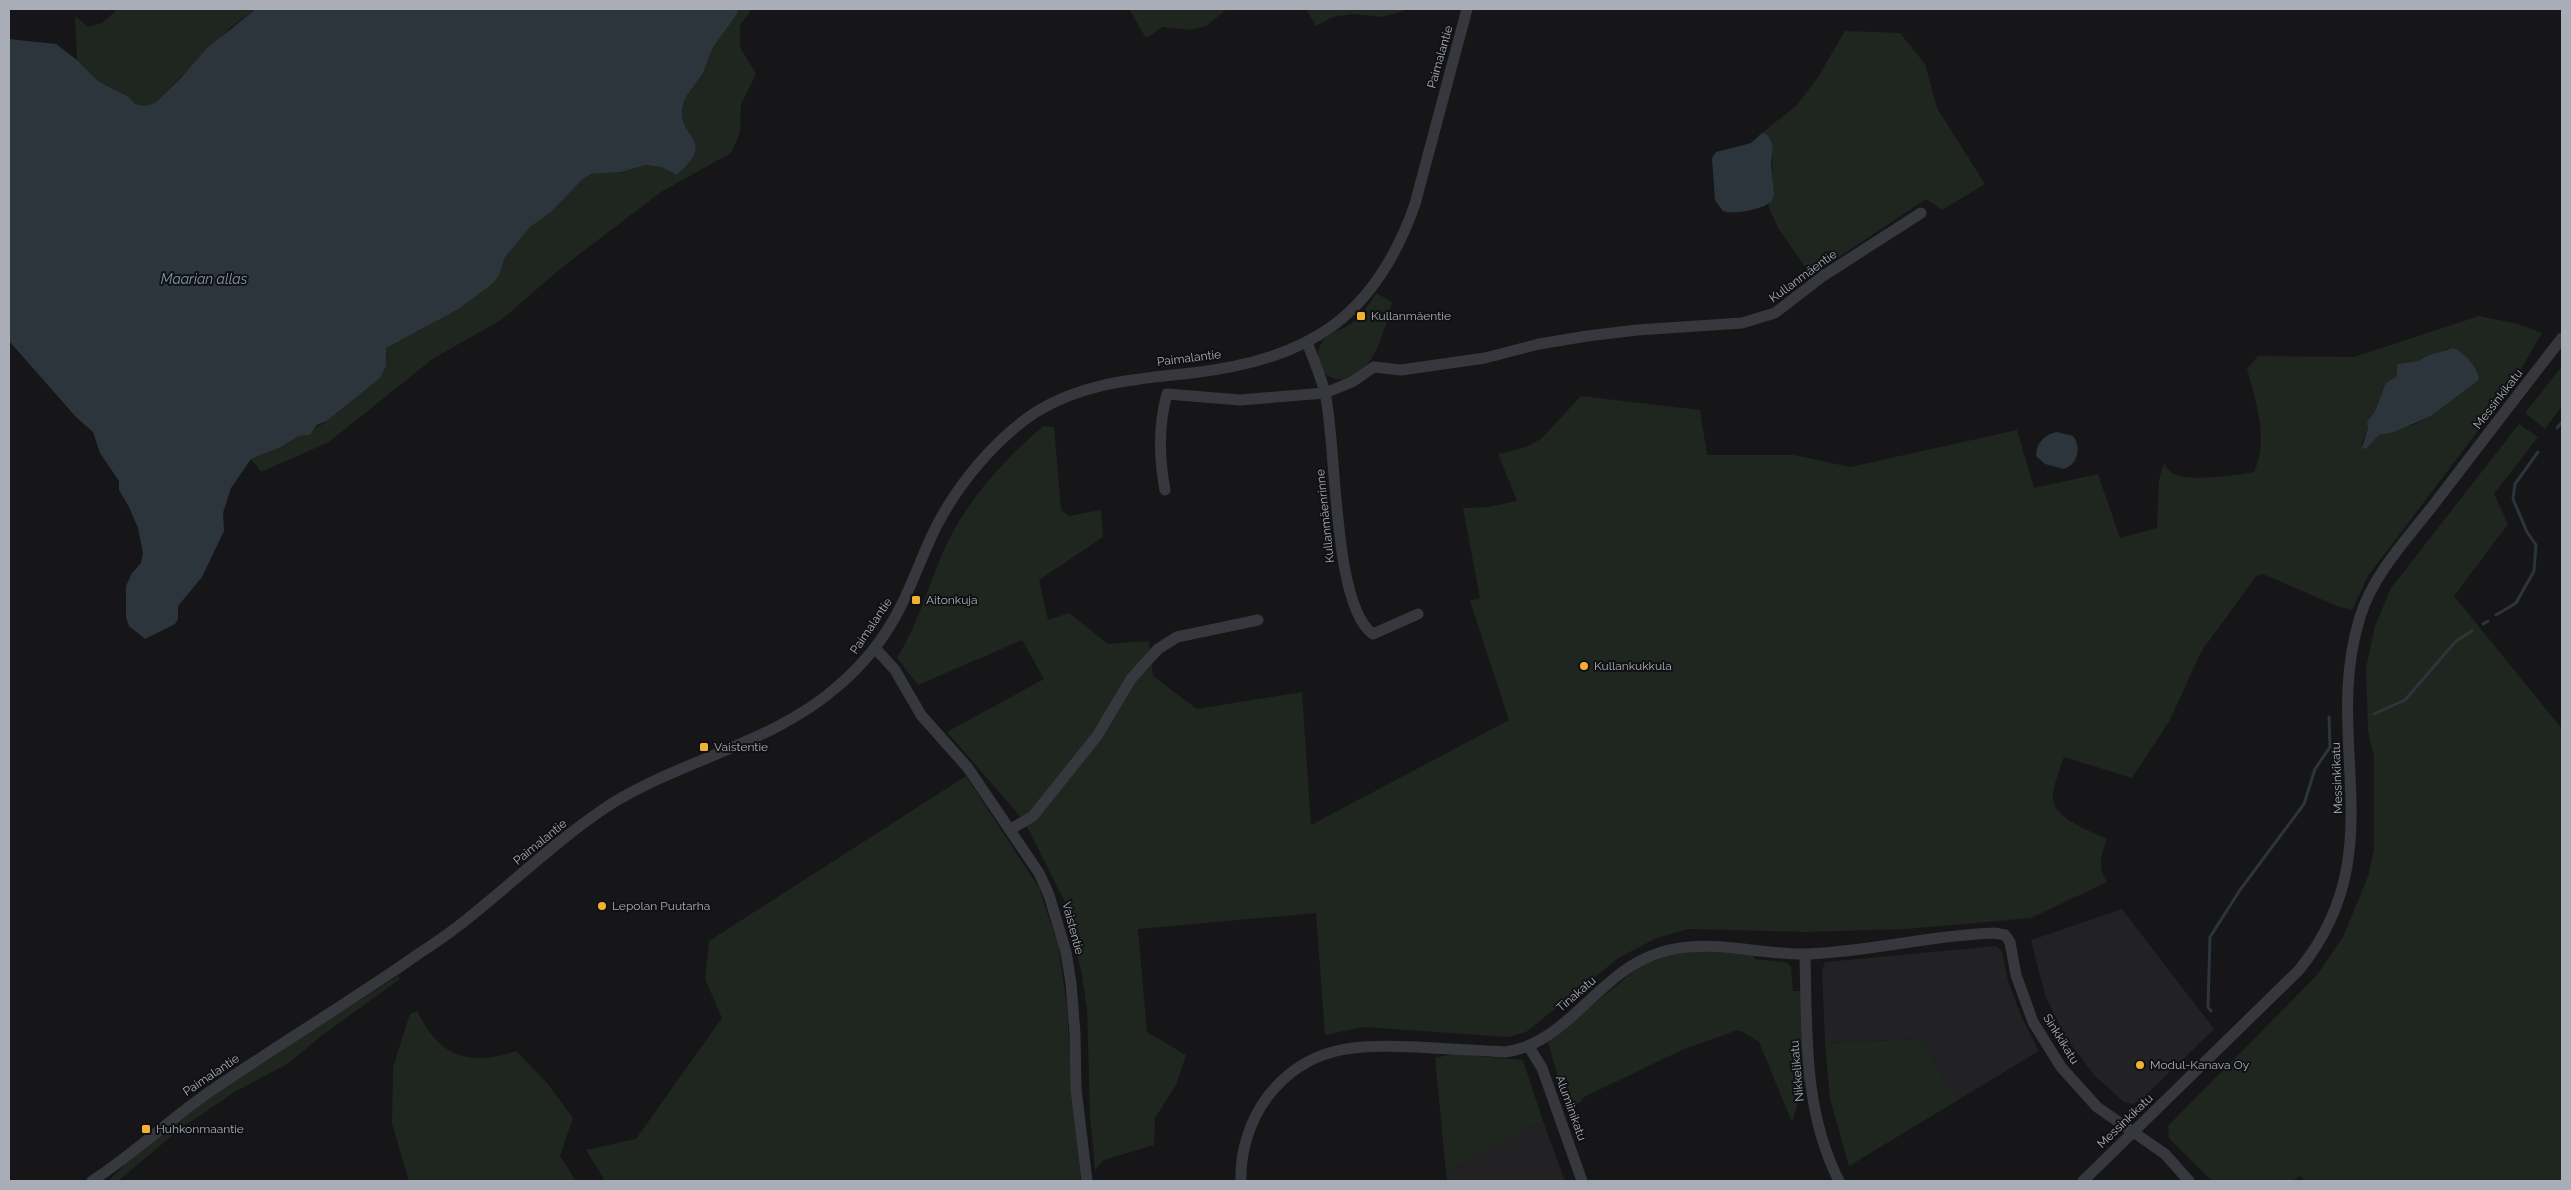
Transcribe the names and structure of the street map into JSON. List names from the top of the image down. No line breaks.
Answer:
{"streets":{"street":["Paimalantie","Kullanmäentie","Messinkikatu","Kullanmäenrinne","Vaistentie","Tinakatu","Sinkkikatu","Nikkelikatu","Alumiinikatu"]},"crossings":[["Paimalantie","Kullanmäenrinne"],["Paimalantie","Vaistentie"],["Kullanmäentie","Kullanmäenrinne"],["Messinkikatu","Sinkkikatu"],["Tinakatu","Sinkkikatu"],["Tinakatu","Nikkelikatu"],["Tinakatu","Alumiinikatu"]],"water":["Maarian allas"],"places":{"transit":["Kullanmäentie","Aitonkuja","Vaistentie","Huhkonmaantie"],"other":["Kullankukkula","Lepolan Puutarha","Modul-Kanava Oy"]}}
